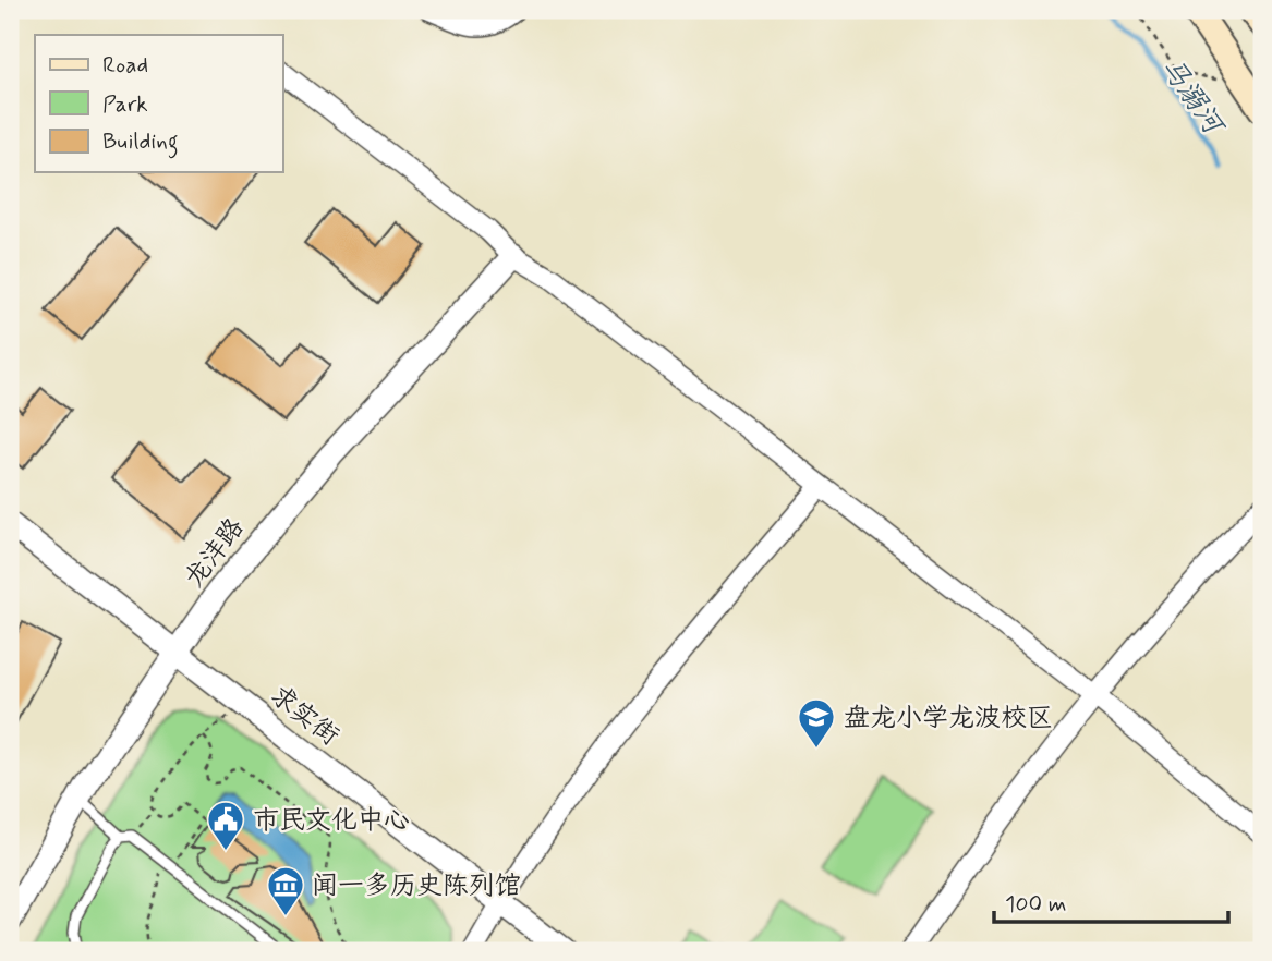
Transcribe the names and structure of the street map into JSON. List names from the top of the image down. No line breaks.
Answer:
{"streets":{"street":["龙沣路","求实街"]},"crossings":[["龙沣路","求实街"]],"water":["马溺河"],"places":{"school or university":["盘龙小学龙波校区"],"public building":["市民文化中心"],"museum":["闻一多历史陈列馆"]},"legend":["Road","Park","Building"],"scale_bar":"100 m"}
